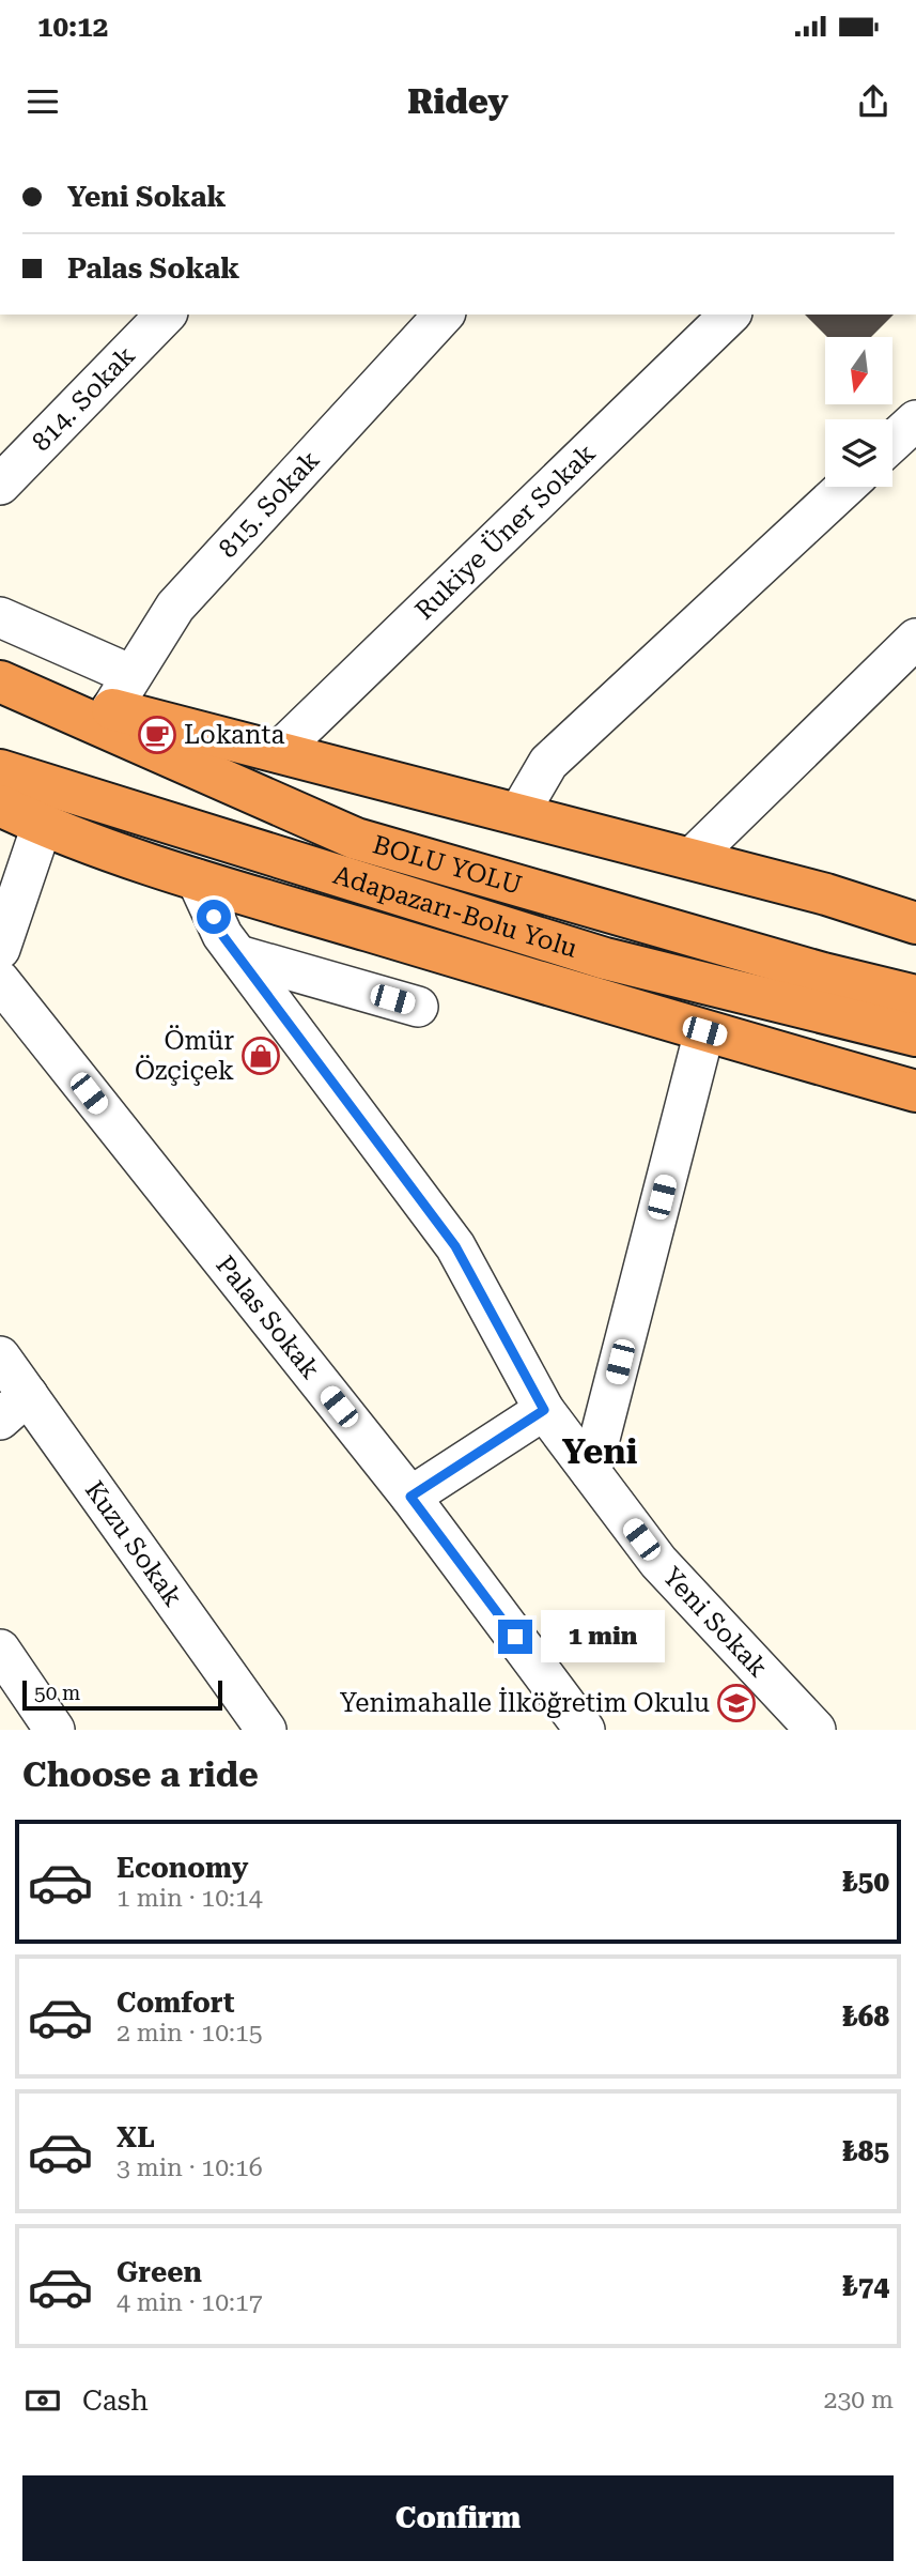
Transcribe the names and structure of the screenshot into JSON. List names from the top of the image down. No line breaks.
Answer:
{"streets":{"highway":["BOLU YOLU","Adapazarı-Bolu Yolu"],"street":["814. Sokak","815. Sokak","Rukiye Üner Sokak","Palas Sokak","Kuzu Sokak","Yeni Sokak"]},"districts":["Yeni"],"places":{"cafe":["Lokanta"],"shop":["Ömür Özçiçek"],"school or university":["Yenimahalle İlköğretim Okulu"]},"scale_bar":"50 m","north":"bottom","page":{"status":"10:12","header":"Ridey","banner":["Yeni Sokak","Palas Sokak"],"bubble":"1 min","scale":"50 m","heading":"Choose a ride","list":[{"name":"Economy","note":"1 min · 10:14","value":"₺50"},{"name":"Comfort","note":"2 min · 10:15","value":"₺68"},{"name":"XL","note":"3 min · 10:16","value":"₺85"},{"name":"Green","note":"4 min · 10:17","value":"₺74"}],"pay":["Cash","230 m"],"buttons":"Confirm"}}
